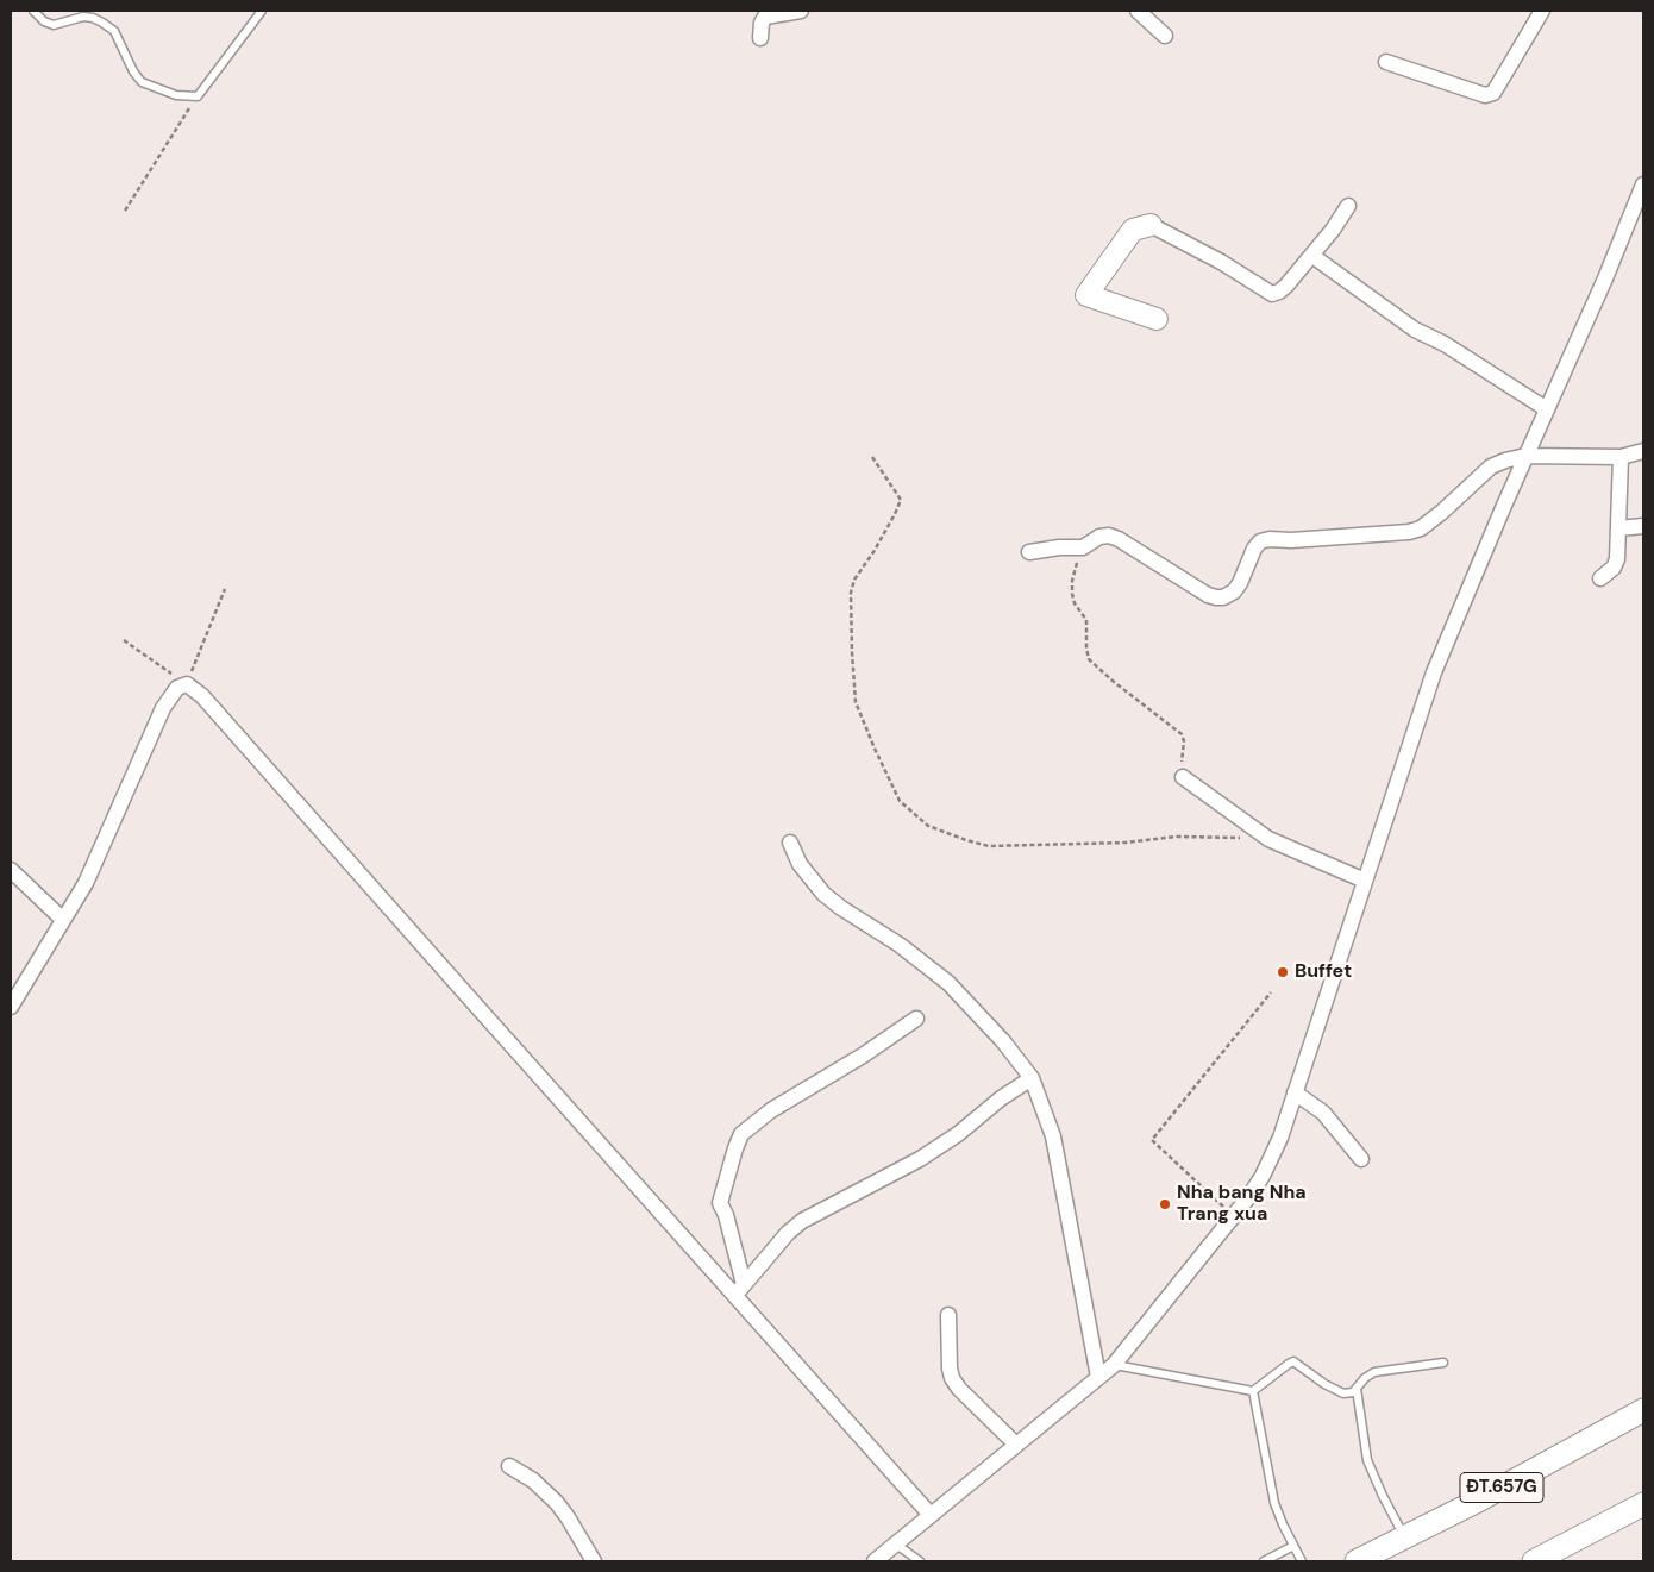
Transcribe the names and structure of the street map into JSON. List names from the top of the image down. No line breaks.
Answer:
{"streets":{"main road":["ĐT.657G"]},"places":["Buffet","Nha bang Nha Trang xua"]}
